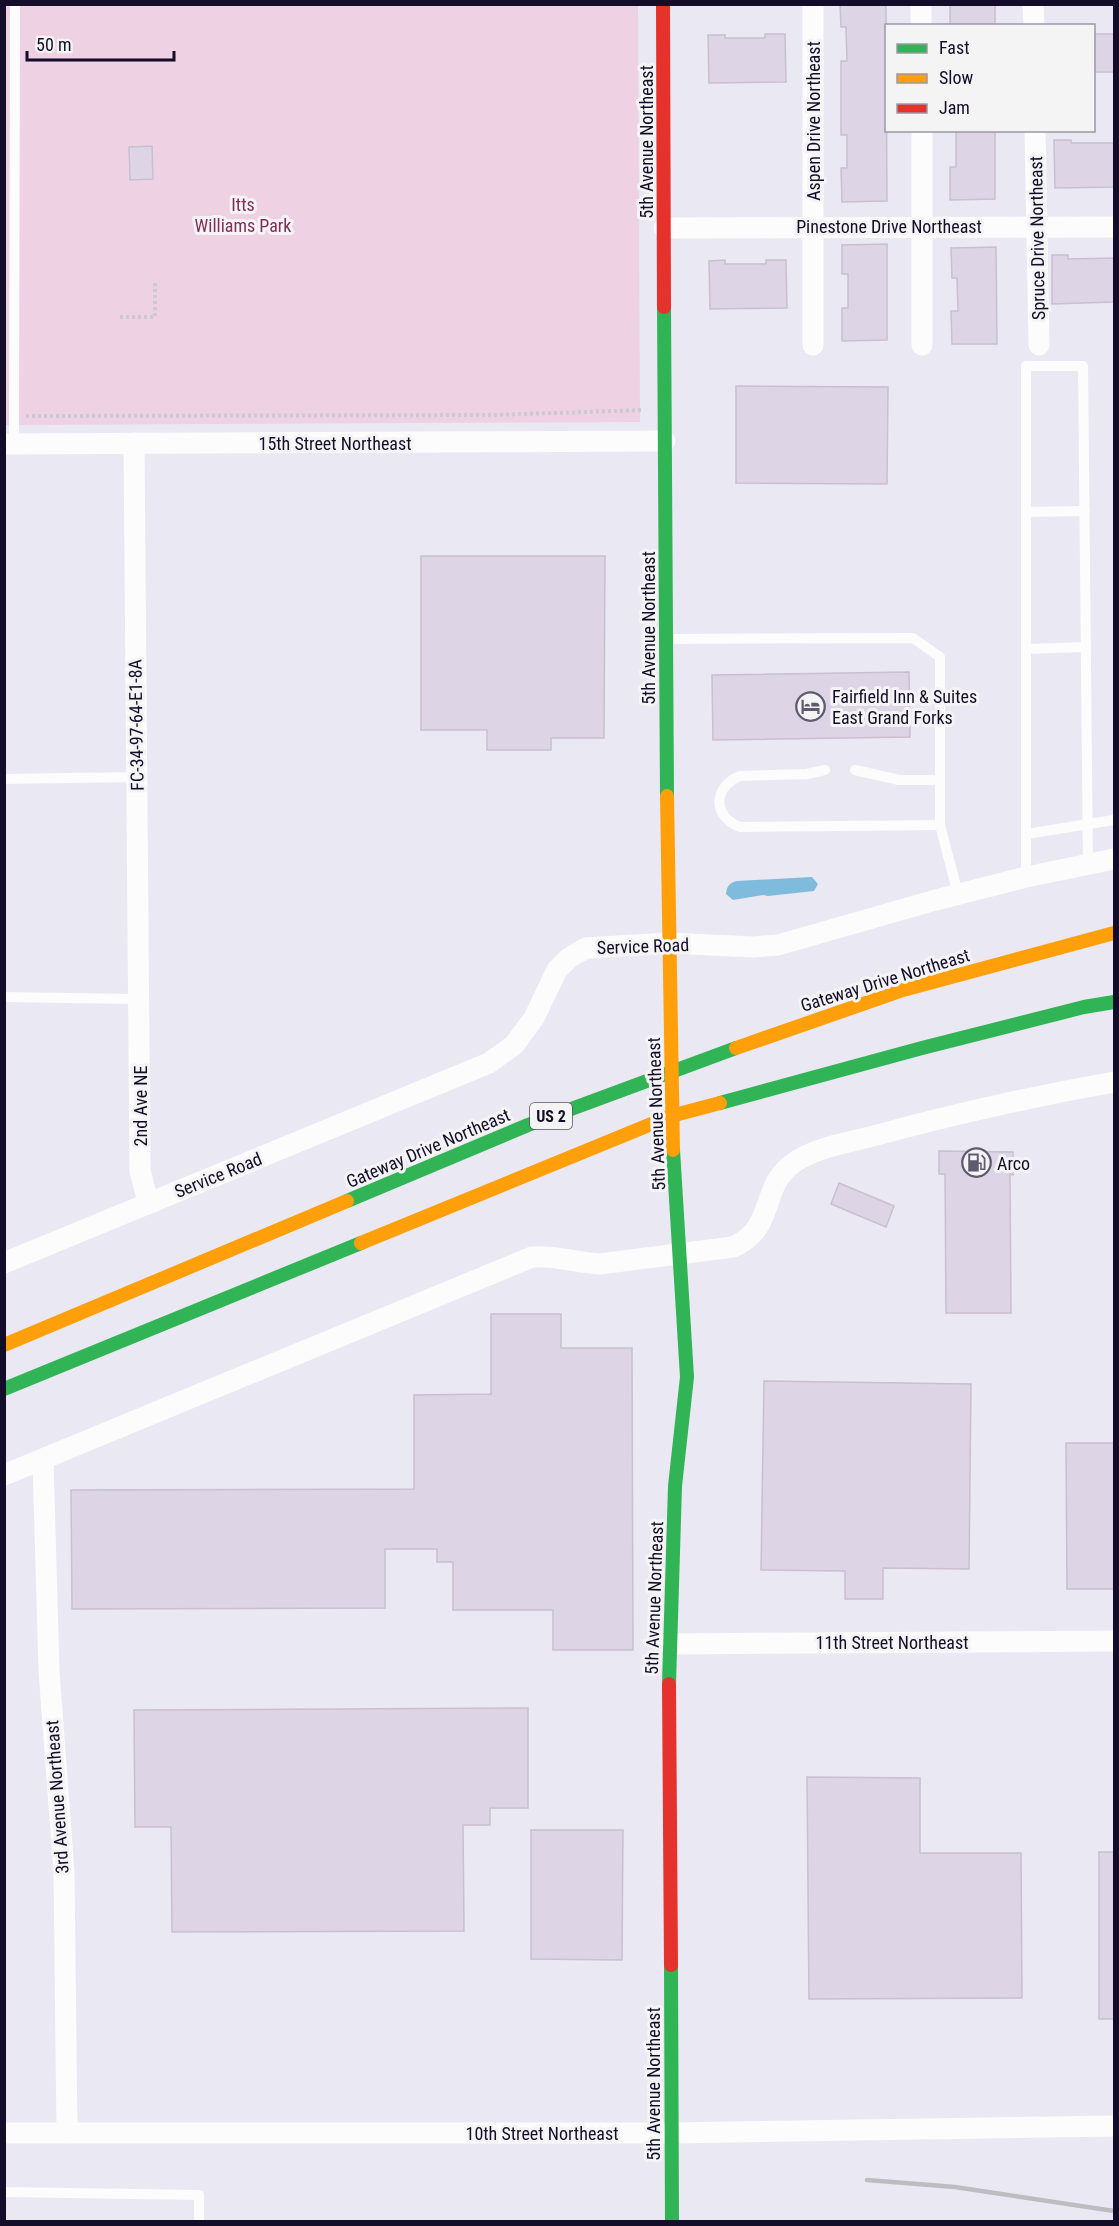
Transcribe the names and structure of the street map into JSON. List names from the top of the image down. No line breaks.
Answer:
{"streets":{"main road":["5th Avenue Northeast","Gateway Drive Northeast","US 2"],"street":["Aspen Drive Northeast","Pinestone Drive Northeast","Spruce Drive Northeast","15th Street Northeast","FC-34-97-64-E1-8A","Service Road","2nd Ave NE","11th Street Northeast","3rd Avenue Northeast","10th Street Northeast"]},"crossings":[["Aspen Drive Northeast","Pinestone Drive Northeast"],["5th Avenue Northeast","Pinestone Drive Northeast"],["5th Avenue Northeast","15th Street Northeast"],["5th Avenue Northeast","Service Road"],["5th Avenue Northeast","Gateway Drive Northeast"],["5th Avenue Northeast","US 2"],["5th Avenue Northeast","11th Street Northeast"],["5th Avenue Northeast","10th Street Northeast"],["Pinestone Drive Northeast","Spruce Drive Northeast"],["15th Street Northeast","FC-34-97-64-E1-8A"],["FC-34-97-64-E1-8A","2nd Ave NE"],["Service Road","2nd Ave NE"],["3rd Avenue Northeast","10th Street Northeast"]],"parks":["Itts Williams Park"],"places":{"hotel":["Fairfield Inn & Suites East Grand Forks"],"fuel station":["Arco"]},"legend":["Fast","Slow","Jam"],"scale_bar":"50 m"}
